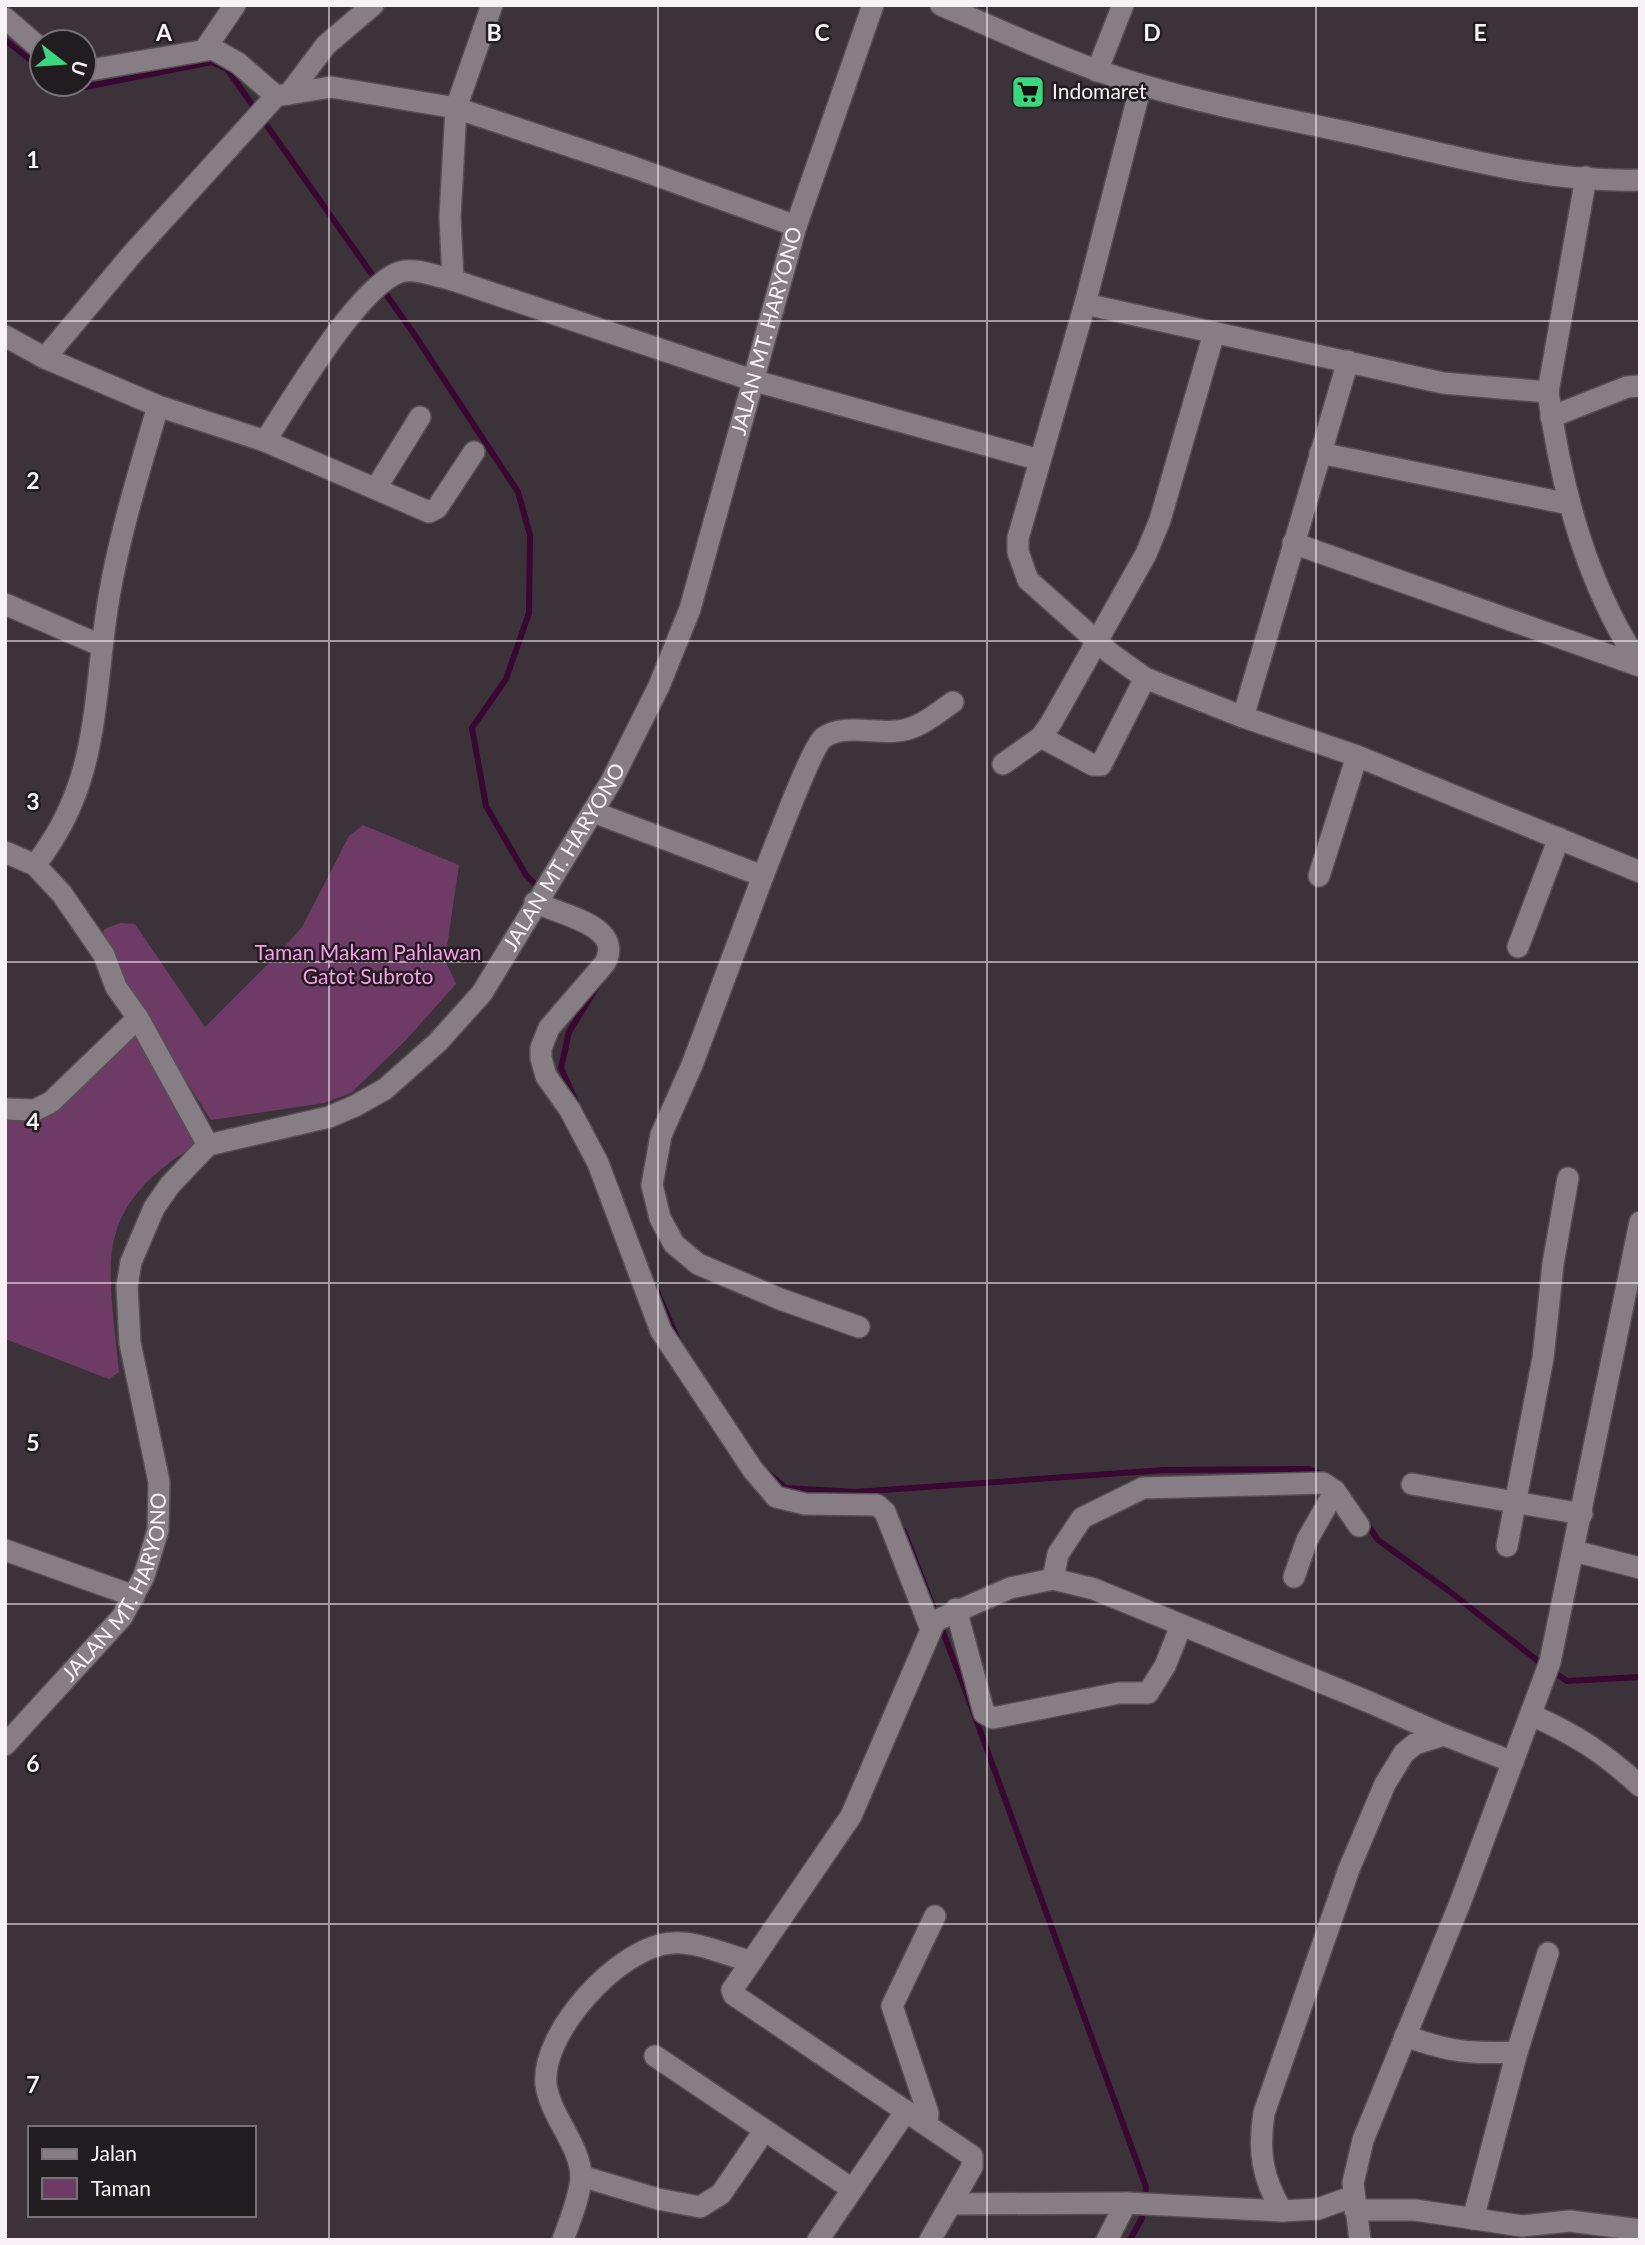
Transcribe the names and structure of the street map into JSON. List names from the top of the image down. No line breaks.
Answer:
{"streets":{"street":["JALAN MT. HARYONO"]},"parks":["Taman Makam Pahlawan Gatot Subroto"],"places":{"supermarket":["Indomaret"]},"legend":["Jalan","Taman"],"north":"right","grid":{"columns":["A","B","C","D","E"],"rows":["1","2","3","4","5","6","7"]}}
